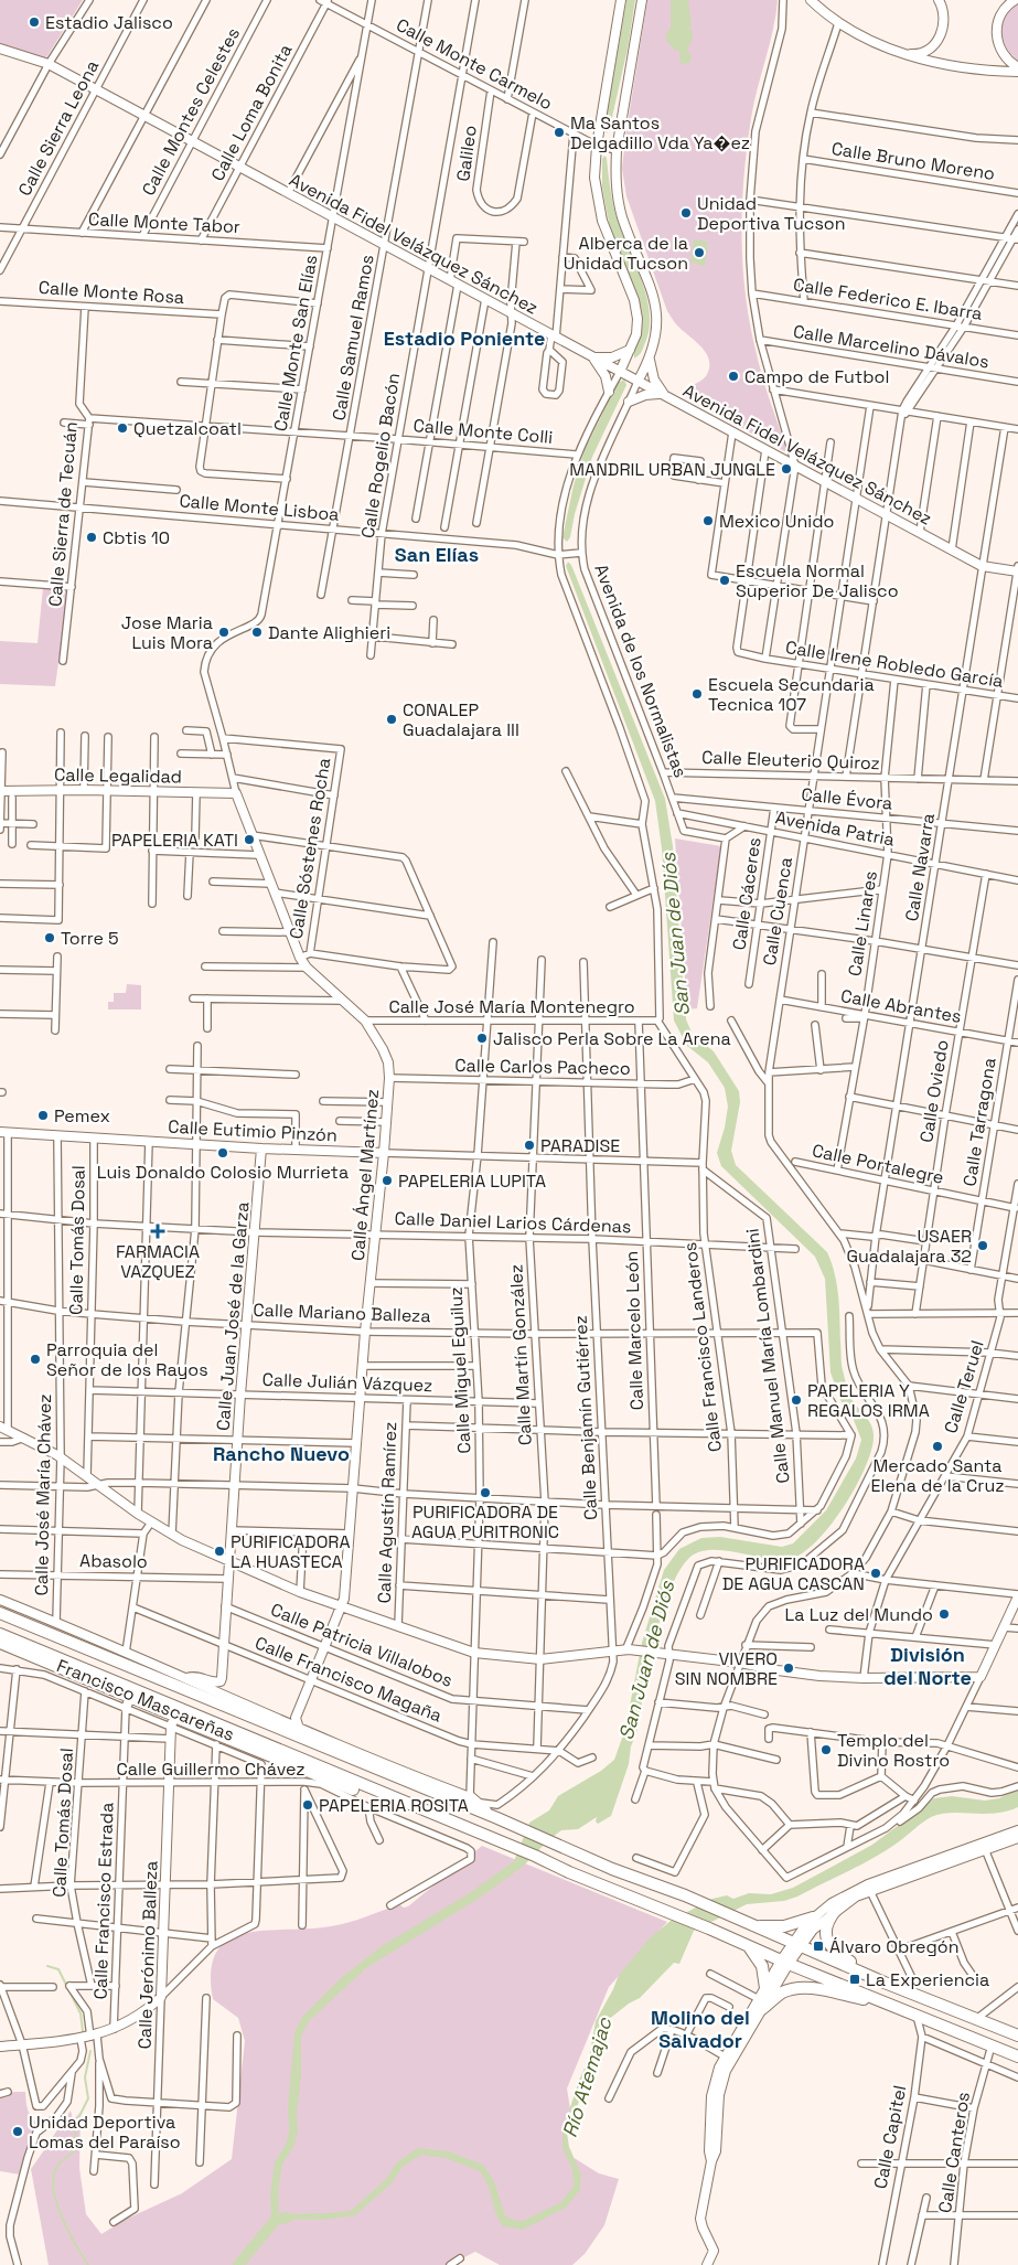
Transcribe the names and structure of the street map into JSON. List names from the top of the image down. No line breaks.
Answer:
{"streets":{"street":["Calle Monte Carmelo","Calle Montes Celestes","Calle Loma Bonita","Calle Sierra Leona","Galileo","Calle Bruno Moreno","Calle Monte Tabor","Avenida Fidel Velázquez Sánchez","Calle Monte Rosa","Calle Federico E. Ibarra","Calle Samuel Ramos","Calle Monte San Elías","Calle Marcelino Dávalos","Calle Monte Colli","Calle Rogelio Bacón","Calle Monte Lisboa","Calle Sierra de Tecuán","Calle Irene Robledo García","Avenida de los Normalistas","Calle Eleuterio Quiroz","Calle Legalidad","Calle Évora","Avenida Patria","Calle Sóstenes Rocha","Calle Navarra","Calle Cáceres","Calle Cuenca","Calle Linares","Calle José María Montenegro","Calle Abrantes","Calle Carlos Pacheco","Calle Oviedo","Calle Tarragona","Calle Eutimio Pinzón","Calle Portalegre","Calle Ángel Martínez","Calle Daniel Larios Cárdenas","Calle Tomás Dosal","Calle Mariano Balleza","Calle Juan José de la Garza","Calle Marcelo León","Calle Francisco Landeros","Calle Martín González","Calle Manuel María Lombardini","Calle Miguel Eguiluz","Calle Julián Vázquez","Calle Teruel","Calle Benjamín Gutiérrez","Calle José María Chávez","Calle Agustín Ramírez","Abasolo","Calle Patricia Villalobos","Calle Francisco Magaña","Francisco Mascareñas","Calle Guillermo Chávez","Calle Francisco Estrada","Calle Jerónimo Balleza","Calle Capitel","Calle Canteros"]},"crossings":[["Calle Monte Carmelo","Calle Loma Bonita"],["Calle Monte Carmelo","Galileo"],["Calle Monte Carmelo","Calle Samuel Ramos"],["Calle Monte Carmelo","Calle Monte San Elías"],["Calle Monte Carmelo","Calle Rogelio Bacón"],["Calle Monte Carmelo","Avenida de los Normalistas"],["Calle Montes Celestes","Calle Monte Tabor"],["Calle Montes Celestes","Avenida Fidel Velázquez Sánchez"],["Calle Loma Bonita","Calle Monte Tabor"],["Calle Loma Bonita","Avenida Fidel Velázquez Sánchez"],["Calle Sierra Leona","Calle Monte Tabor"],["Calle Sierra Leona","Avenida Fidel Velázquez Sánchez"],["Calle Monte Tabor","Calle Monte San Elías"],["Avenida Fidel Velázquez Sánchez","Calle Samuel Ramos"],["Avenida Fidel Velázquez Sánchez","Calle Monte San Elías"],["Avenida Fidel Velázquez Sánchez","Calle Rogelio Bacón"],["Avenida Fidel Velázquez Sánchez","Calle Irene Robledo García"],["Avenida Fidel Velázquez Sánchez","Avenida de los Normalistas"],["Avenida Fidel Velázquez Sánchez","Calle Navarra"],["Avenida Fidel Velázquez Sánchez","Calle Cuenca"],["Calle Monte Rosa","Calle Sierra de Tecuán"],["Calle Samuel Ramos","Calle Monte Colli"],["Calle Samuel Ramos","Calle Monte Lisboa"],["Calle Monte San Elías","Calle Monte Colli"],["Calle Monte San Elías","Calle Monte Lisboa"],["Calle Monte San Elías","Calle Ángel Martínez"],["Calle Monte Colli","Calle Rogelio Bacón"],["Calle Monte Colli","Calle Sierra de Tecuán"],["Calle Rogelio Bacón","Calle Monte Lisboa"],["Calle Monte Lisboa","Calle Sierra de Tecuán"],["Calle Monte Lisboa","Avenida de los Normalistas"],["Calle Irene Robledo García","Calle Navarra"],["Calle Irene Robledo García","Calle Cuenca"],["Calle Irene Robledo García","Calle Linares"],["Avenida de los Normalistas","Calle Eleuterio Quiroz"],["Avenida de los Normalistas","Calle Évora"],["Avenida de los Normalistas","Avenida Patria"],["Calle Eleuterio Quiroz","Calle Navarra"],["Calle Eleuterio Quiroz","Calle Cuenca"],["Calle Eleuterio Quiroz","Calle Linares"],["Calle Legalidad","Calle Ángel Martínez"],["Calle Évora","Calle Navarra"],["Calle Évora","Calle Cáceres"],["Calle Évora","Calle Cuenca"],["Calle Évora","Calle Linares"],["Avenida Patria","Calle Navarra"],["Avenida Patria","Calle Cáceres"],["Avenida Patria","Calle Cuenca"],["Avenida Patria","Calle Linares"],["Avenida Patria","Calle Oviedo"],["Calle Sóstenes Rocha","Calle Ángel Martínez"],["Calle Navarra","Calle Cuenca"],["Calle Navarra","Calle Abrantes"],["Calle Navarra","Calle Portalegre"],["Calle Cuenca","Calle Abrantes"],["Calle Linares","Calle Abrantes"],["Calle Linares","Calle Portalegre"],["Calle José María Montenegro","Calle Ángel Martínez"],["Calle José María Montenegro","Calle Marcelo León"],["Calle José María Montenegro","Calle Martín González"],["Calle José María Montenegro","Calle Miguel Eguiluz"],["Calle José María Montenegro","Calle Benjamín Gutiérrez"],["Calle Abrantes","Calle Oviedo"],["Calle Abrantes","Calle Tarragona"],["Calle Carlos Pacheco","Calle Ángel Martínez"],["Calle Carlos Pacheco","Calle Marcelo León"],["Calle Carlos Pacheco","Calle Martín González"],["Calle Carlos Pacheco","Calle Miguel Eguiluz"],["Calle Carlos Pacheco","Calle Benjamín Gutiérrez"],["Calle Oviedo","Calle Portalegre"],["Calle Tarragona","Calle Portalegre"],["Calle Eutimio Pinzón","Calle Ángel Martínez"],["Calle Eutimio Pinzón","Calle Tomás Dosal"],["Calle Eutimio Pinzón","Calle Juan José de la Garza"],["Calle Eutimio Pinzón","Calle Marcelo León"],["Calle Eutimio Pinzón","Calle Francisco Landeros"],["Calle Eutimio Pinzón","Calle Martín González"],["Calle Eutimio Pinzón","Calle Manuel María Lombardini"],["Calle Eutimio Pinzón","Calle Miguel Eguiluz"],["Calle Eutimio Pinzón","Calle Benjamín Gutiérrez"],["Calle Eutimio Pinzón","Calle José María Chávez"],["Calle Portalegre","Calle Teruel"],["Calle Ángel Martínez","Calle Daniel Larios Cárdenas"],["Calle Ángel Martínez","Calle Mariano Balleza"],["Calle Ángel Martínez","Calle Julián Vázquez"],["Calle Ángel Martínez","Calle Patricia Villalobos"],["Calle Ángel Martínez","Calle Francisco Magaña"],["Calle Daniel Larios Cárdenas","Calle Tomás Dosal"],["Calle Daniel Larios Cárdenas","Calle Juan José de la Garza"],["Calle Daniel Larios Cárdenas","Calle Marcelo León"],["Calle Daniel Larios Cárdenas","Calle Francisco Landeros"],["Calle Daniel Larios Cárdenas","Calle Martín González"],["Calle Daniel Larios Cárdenas","Calle Manuel María Lombardini"],["Calle Daniel Larios Cárdenas","Calle Miguel Eguiluz"],["Calle Daniel Larios Cárdenas","Calle Benjamín Gutiérrez"],["Calle Daniel Larios Cárdenas","Calle José María Chávez"],["Calle Tomás Dosal","Calle Mariano Balleza"],["Calle Tomás Dosal","Calle Julián Vázquez"],["Calle Tomás Dosal","Francisco Mascareñas"],["Calle Tomás Dosal","Calle Guillermo Chávez"],["Calle Mariano Balleza","Calle Juan José de la Garza"],["Calle Mariano Balleza","Calle Marcelo León"],["Calle Mariano Balleza","Calle Francisco Landeros"],["Calle Mariano Balleza","Calle Martín González"],["Calle Mariano Balleza","Calle Manuel María Lombardini"],["Calle Mariano Balleza","Calle Miguel Eguiluz"],["Calle Mariano Balleza","Calle Benjamín Gutiérrez"],["Calle Mariano Balleza","Calle José María Chávez"],["Calle Juan José de la Garza","Calle Julián Vázquez"],["Calle Juan José de la Garza","Abasolo"],["Calle Juan José de la Garza","Calle Patricia Villalobos"],["Calle Juan José de la Garza","Calle Francisco Magaña"],["Calle Francisco Landeros","Calle Manuel María Lombardini"],["Calle Martín González","Calle Julián Vázquez"],["Calle Martín González","Calle Patricia Villalobos"],["Calle Martín González","Calle Francisco Magaña"],["Calle Miguel Eguiluz","Calle Julián Vázquez"],["Calle Miguel Eguiluz","Calle Benjamín Gutiérrez"],["Calle Miguel Eguiluz","Calle Patricia Villalobos"],["Calle Miguel Eguiluz","Calle Francisco Magaña"],["Calle Julián Vázquez","Calle Agustín Ramírez"],["Calle Benjamín Gutiérrez","Calle Patricia Villalobos"],["Calle Benjamín Gutiérrez","Calle Francisco Magaña"],["Calle José María Chávez","Abasolo"],["Francisco Mascareñas","Calle Guillermo Chávez"],["Francisco Mascareñas","Calle Francisco Estrada"],["Francisco Mascareñas","Calle Jerónimo Balleza"],["Calle Guillermo Chávez","Calle Francisco Estrada"],["Calle Guillermo Chávez","Calle Jerónimo Balleza"]],"districts":["Estadio Poniente","San Elías","Rancho Nuevo","División del Norte","Molino del Salvador"],"water":["San Juan de Diós","Río Atemajac"],"places":{"other":["Estadio Jalisco","Ma Santos Delgadillo Vda Ya�ez","Unidad Deportiva Tucson","Alberca de la Unidad Tucson","Campo de Futbol","Quetzalcoatl","MANDRIL URBAN JUNGLE","Mexico Unido","Cbtis 10","Escuela Normal Superior De Jalisco","Jose Maria Luis Mora","Dante Alighieri","Escuela Secundaria Tecnica 107","CONALEP Guadalajara III","PAPELERIA KATI","Torre 5","Jalisco Perla Sobre La Arena","Pemex","PARADISE","Luis Donaldo Colosio Murrieta","PAPELERIA LUPITA","USAER Guadalajara 32","Parroquia del Señor de los Rayos","PAPELERIA Y REGALOS IRMA","Mercado Santa Elena de la Cruz","PURIFICADORA DE AGUA PURITRONIC","PURIFICADORA LA HUASTECA","PURIFICADORA DE AGUA CASCAN","La Luz del Mundo","VIVERO SIN NOMBRE","Templo del Divino Rostro","PAPELERIA ROSITA","Unidad Deportiva Lomas del Paraíso"],"health":["FARMACIA VAZQUEZ"],"transit":["Álvaro Obregón","La Experiencia"]}}
